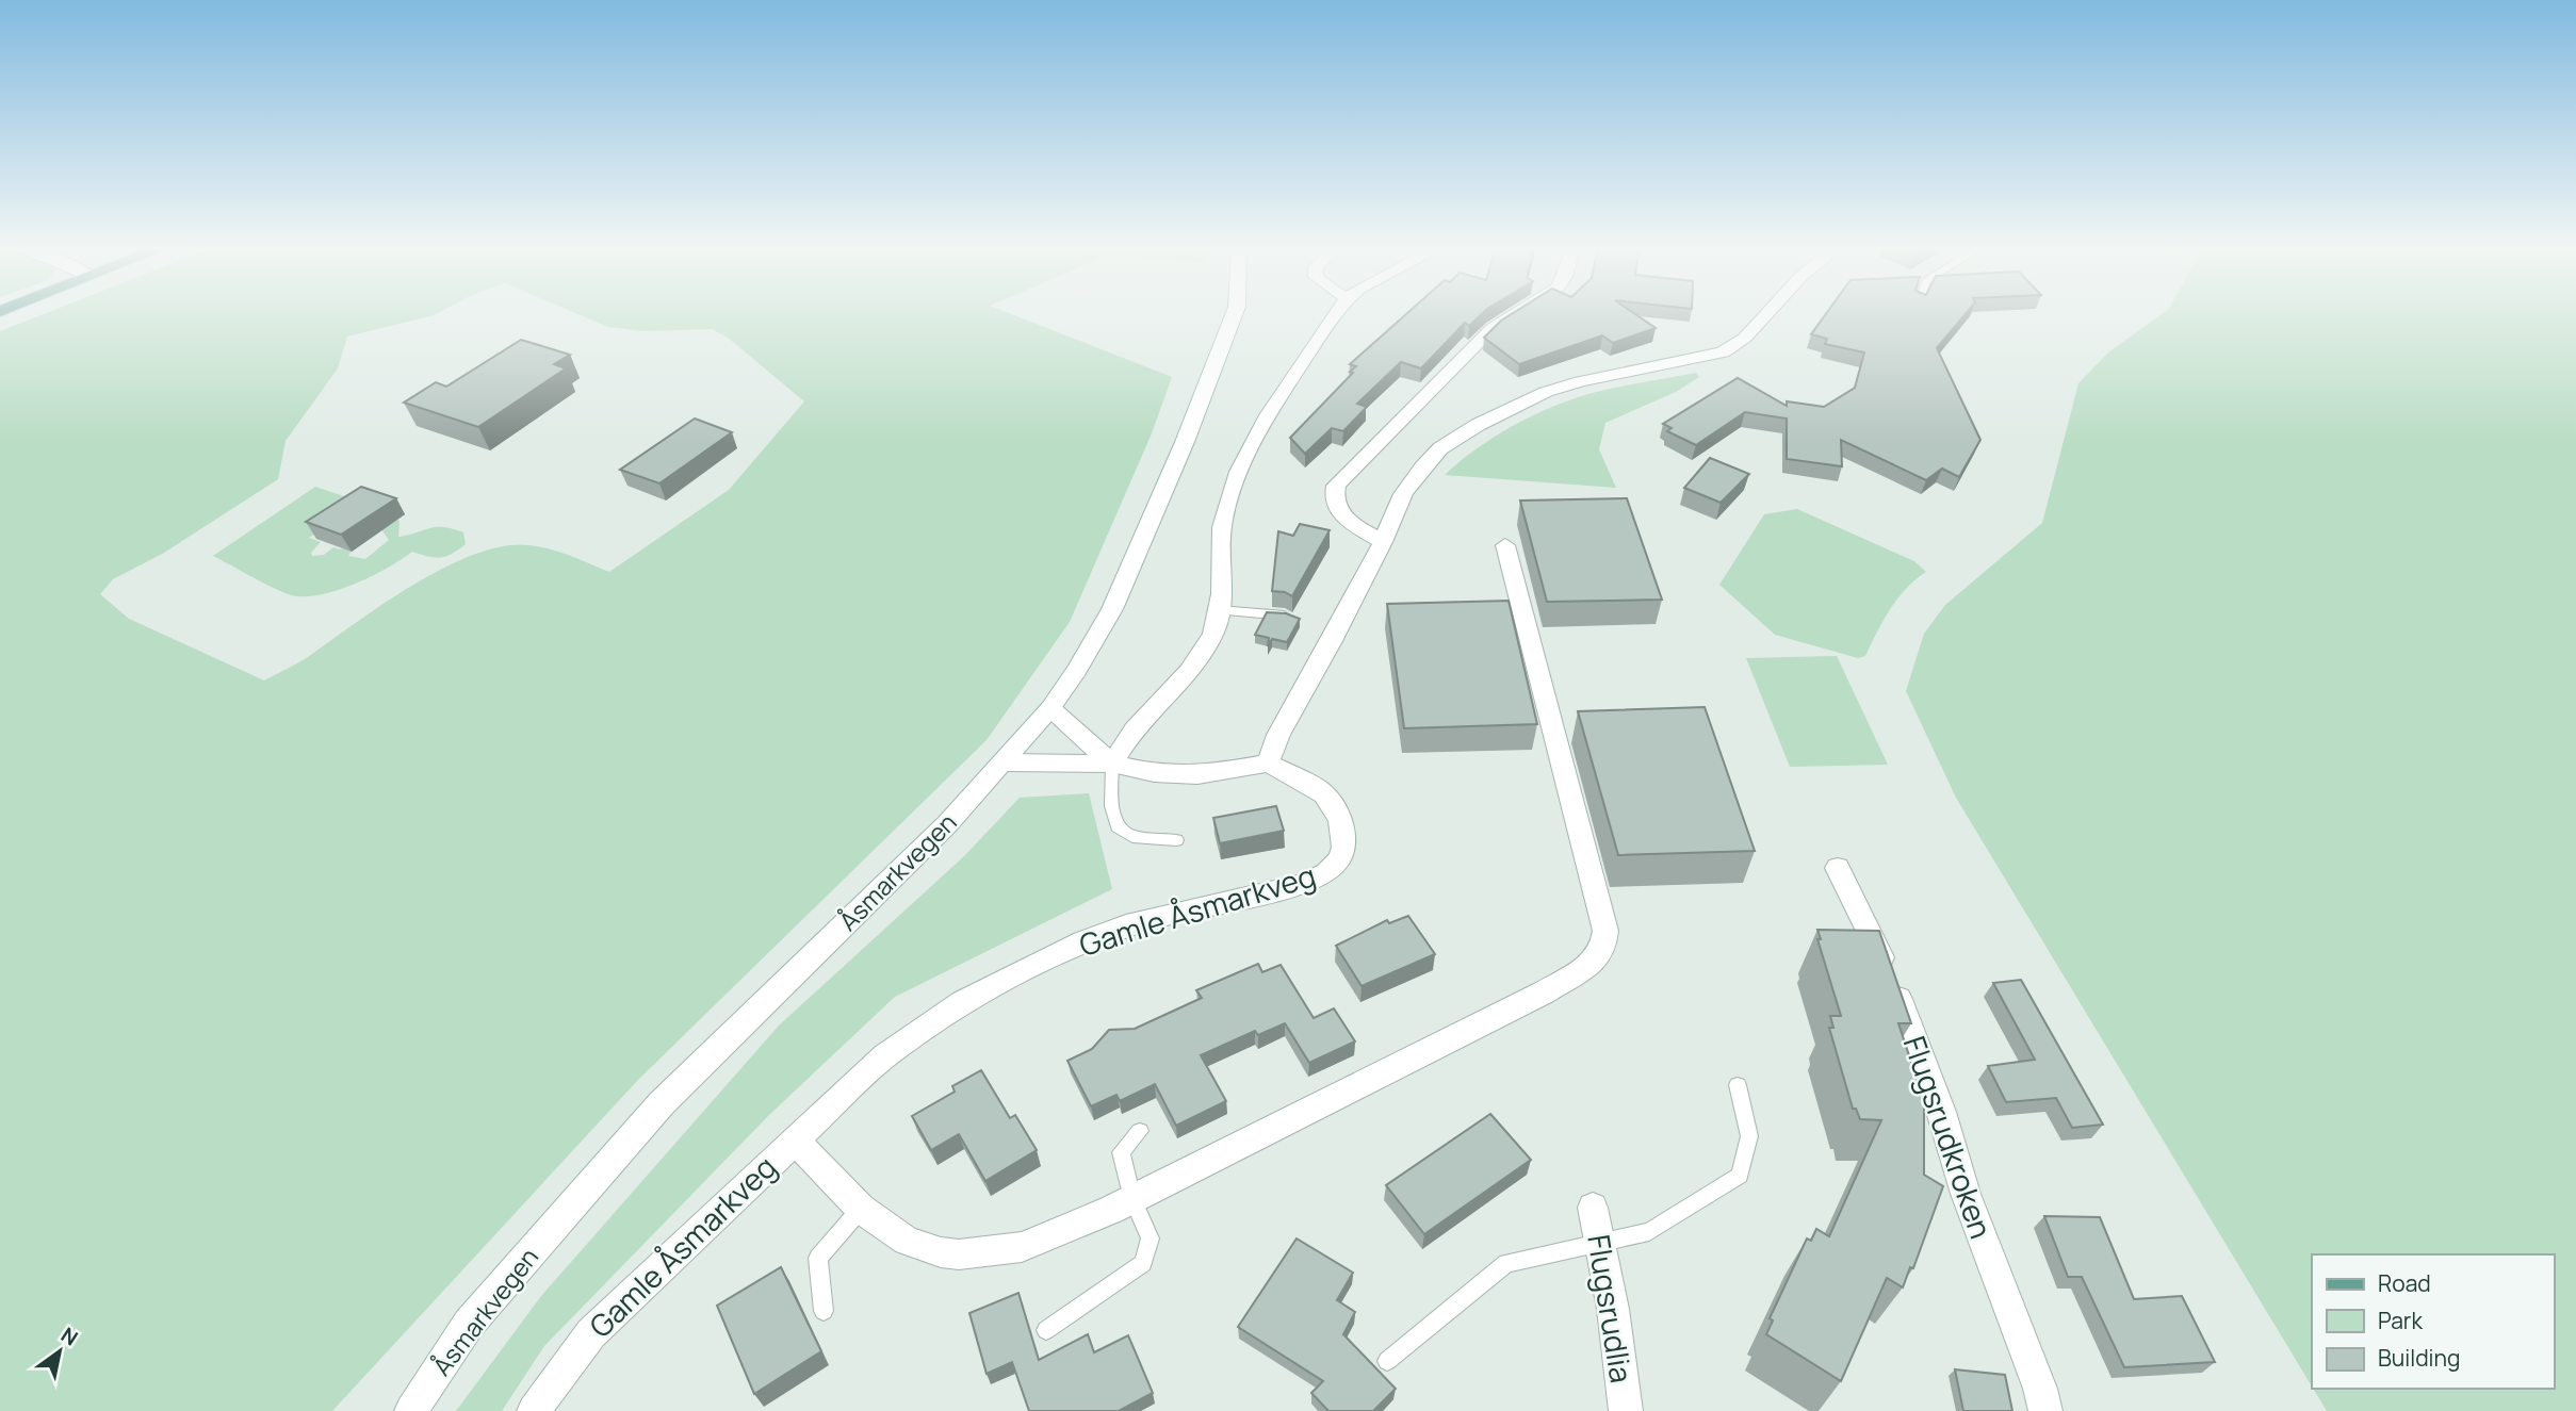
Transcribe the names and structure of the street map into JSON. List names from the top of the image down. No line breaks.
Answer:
{"streets":{"street":["Åsmarkvegen","Gamle Åsmarkveg","Flugsrudkroken","Flugsrudlia"]},"legend":["Road","Park","Building"],"north":"top right"}
